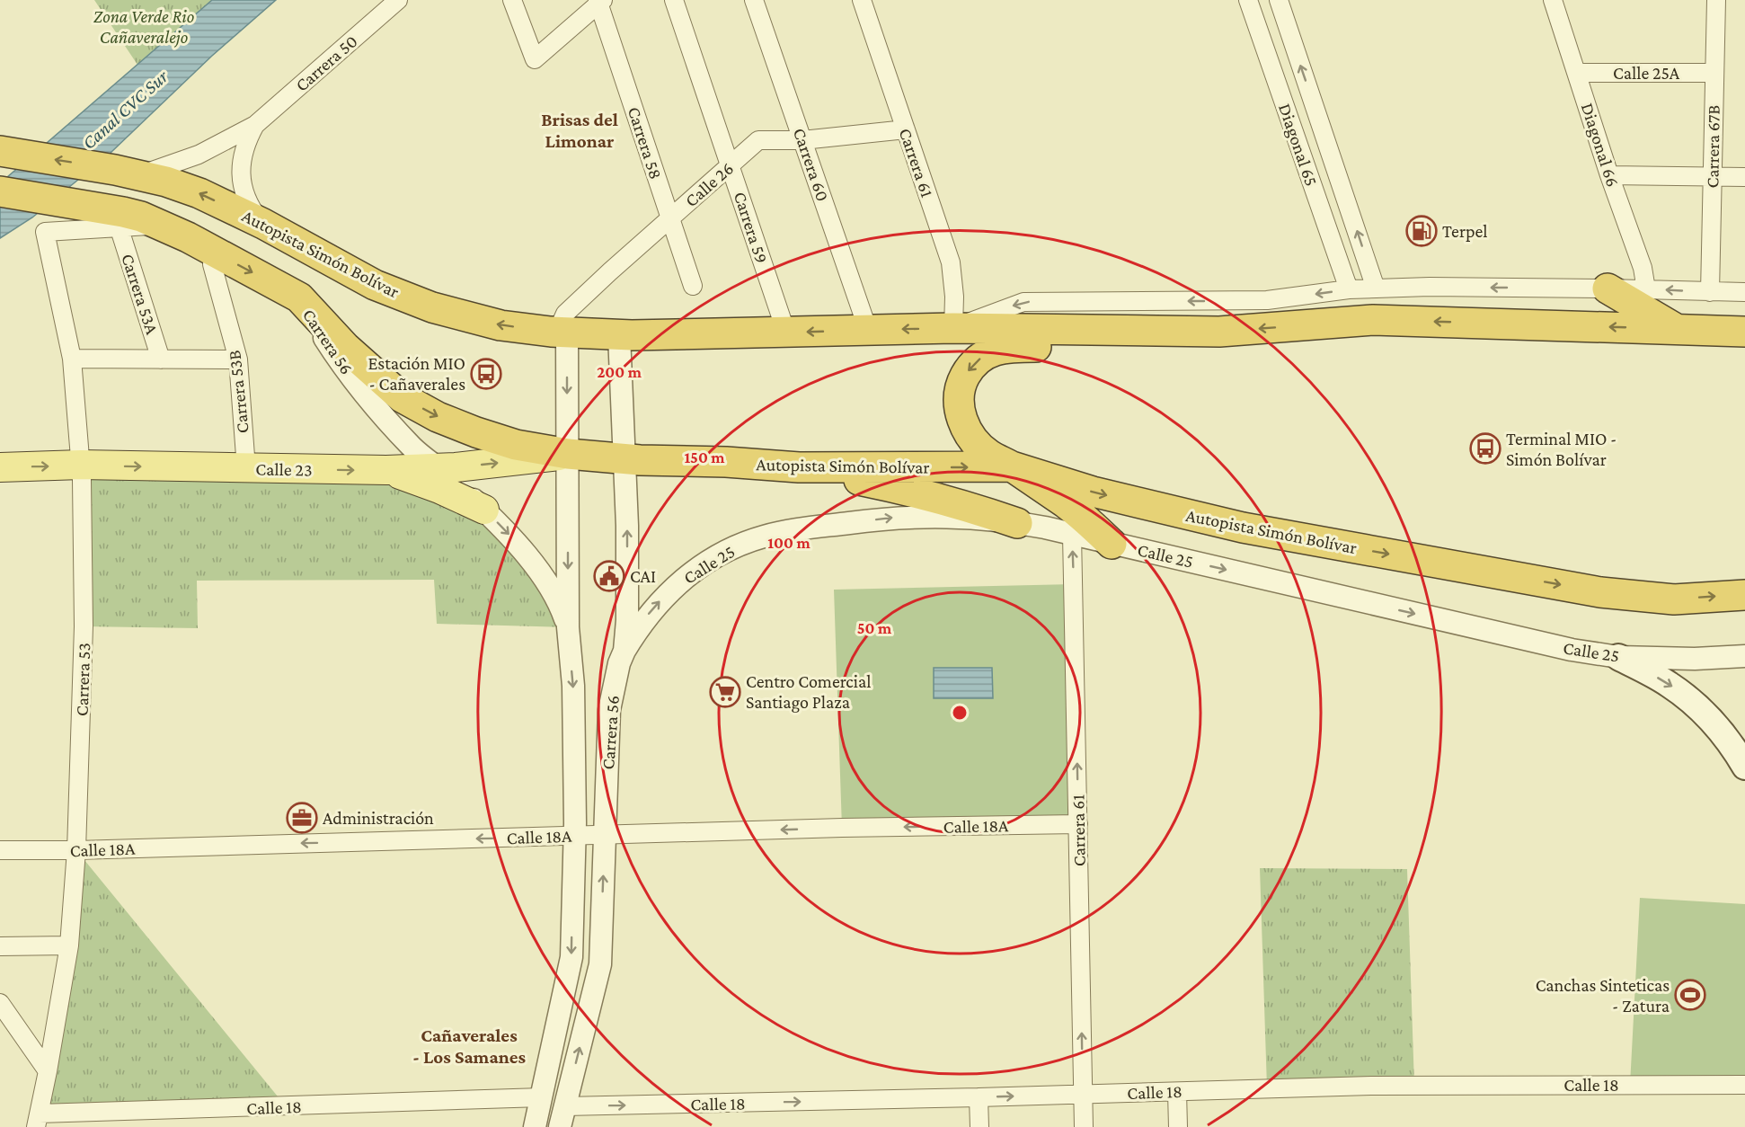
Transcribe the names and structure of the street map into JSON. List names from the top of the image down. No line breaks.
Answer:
{"streets":{"highway":["Autopista Simón Bolívar"],"main road":["Calle 23"],"street":["Carrera 50","Calle 25A","Carrera 58","Diagonal 65","Diagonal 66","Carrera 67B","Carrera 61","Carrera 60","Calle 26","Carrera 59","Carrera 53A","Carrera 56","Carrera 53B","Calle 25","Carrera 53","Calle 18A","Calle 18"]},"crossings":[["Carrera 50","Autopista Simón Bolívar"],["Calle 25A","Diagonal 66"],["Calle 25A","Carrera 67B"],["Carrera 58","Calle 26"],["Carrera 61","Calle 26"],["Carrera 61","Autopista Simón Bolívar"],["Carrera 61","Calle 25"],["Carrera 61","Calle 18A"],["Carrera 61","Calle 18"],["Carrera 60","Calle 26"],["Carrera 60","Autopista Simón Bolívar"],["Calle 26","Carrera 59"],["Calle 26","Autopista Simón Bolívar"],["Calle 26","Carrera 56"],["Carrera 59","Autopista Simón Bolívar"],["Autopista Simón Bolívar","Carrera 56"],["Autopista Simón Bolívar","Carrera 53B"],["Autopista Simón Bolívar","Calle 23"],["Carrera 53A","Carrera 53"],["Carrera 56","Calle 23"],["Carrera 56","Calle 25"],["Carrera 56","Calle 18A"],["Carrera 56","Calle 18"],["Carrera 53B","Calle 23"],["Calle 23","Carrera 53"],["Carrera 53","Calle 18A"],["Carrera 53","Calle 18"]],"one_way":["Carrera 61","Calle 23","Calle 25","Calle 18A"],"districts":["Brisas del Limonar","Cañaverales - Los Samanes"],"water":["Canal CVC Sur"],"parks":["Zona Verde Rio Cañaveralejo"],"places":{"fuel station":["Terpel"],"bus stop":["Estación MIO - Cañaverales","Terminal MIO - Simón Bolívar"],"public building":["CAI"],"supermarket":["Centro Comercial Santiago Plaza"],"office":["Administración"],"sports":["Canchas Sinteticas - Zatura"]},"rings":["200 m","150 m","100 m","50 m"]}
